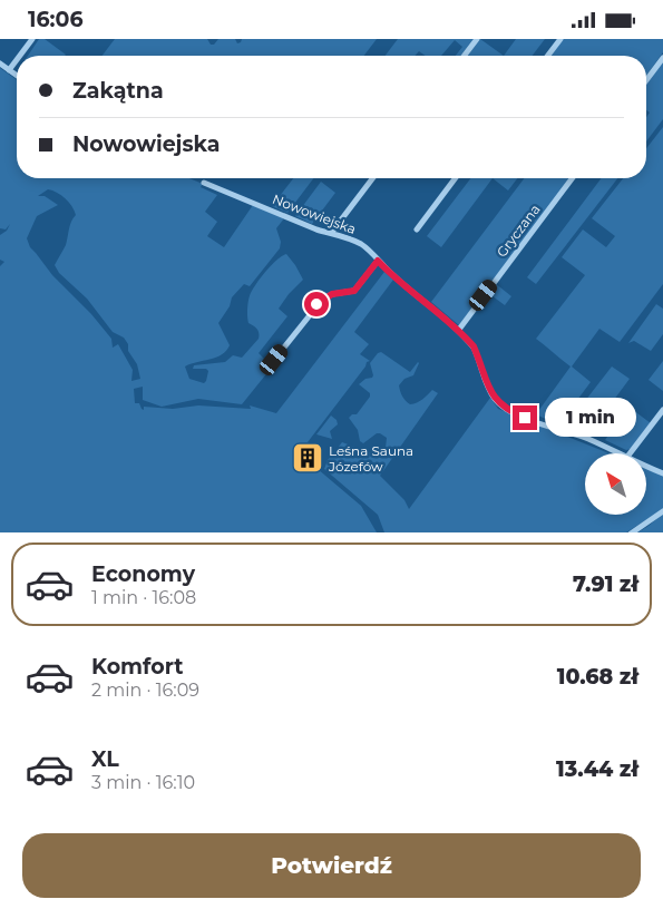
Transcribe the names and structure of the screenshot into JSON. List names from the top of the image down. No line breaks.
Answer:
{"streets":{"street":["Nowowiejska","Gryczana"]},"crossings":[["Nowowiejska","Gryczana"]],"places":{"building":["Leśna Sauna Józefów"]},"north":"top left","page":{"status":"16:06","banner":["Zakątna","Nowowiejska"],"bubble":"1 min","list":[{"name":"Economy","note":"1 min · 16:08","value":"7.91 zł"},{"name":"Komfort","note":"2 min · 16:09","value":"10.68 zł"},{"name":"XL","note":"3 min · 16:10","value":"13.44 zł"}],"buttons":"Potwierdź"}}
